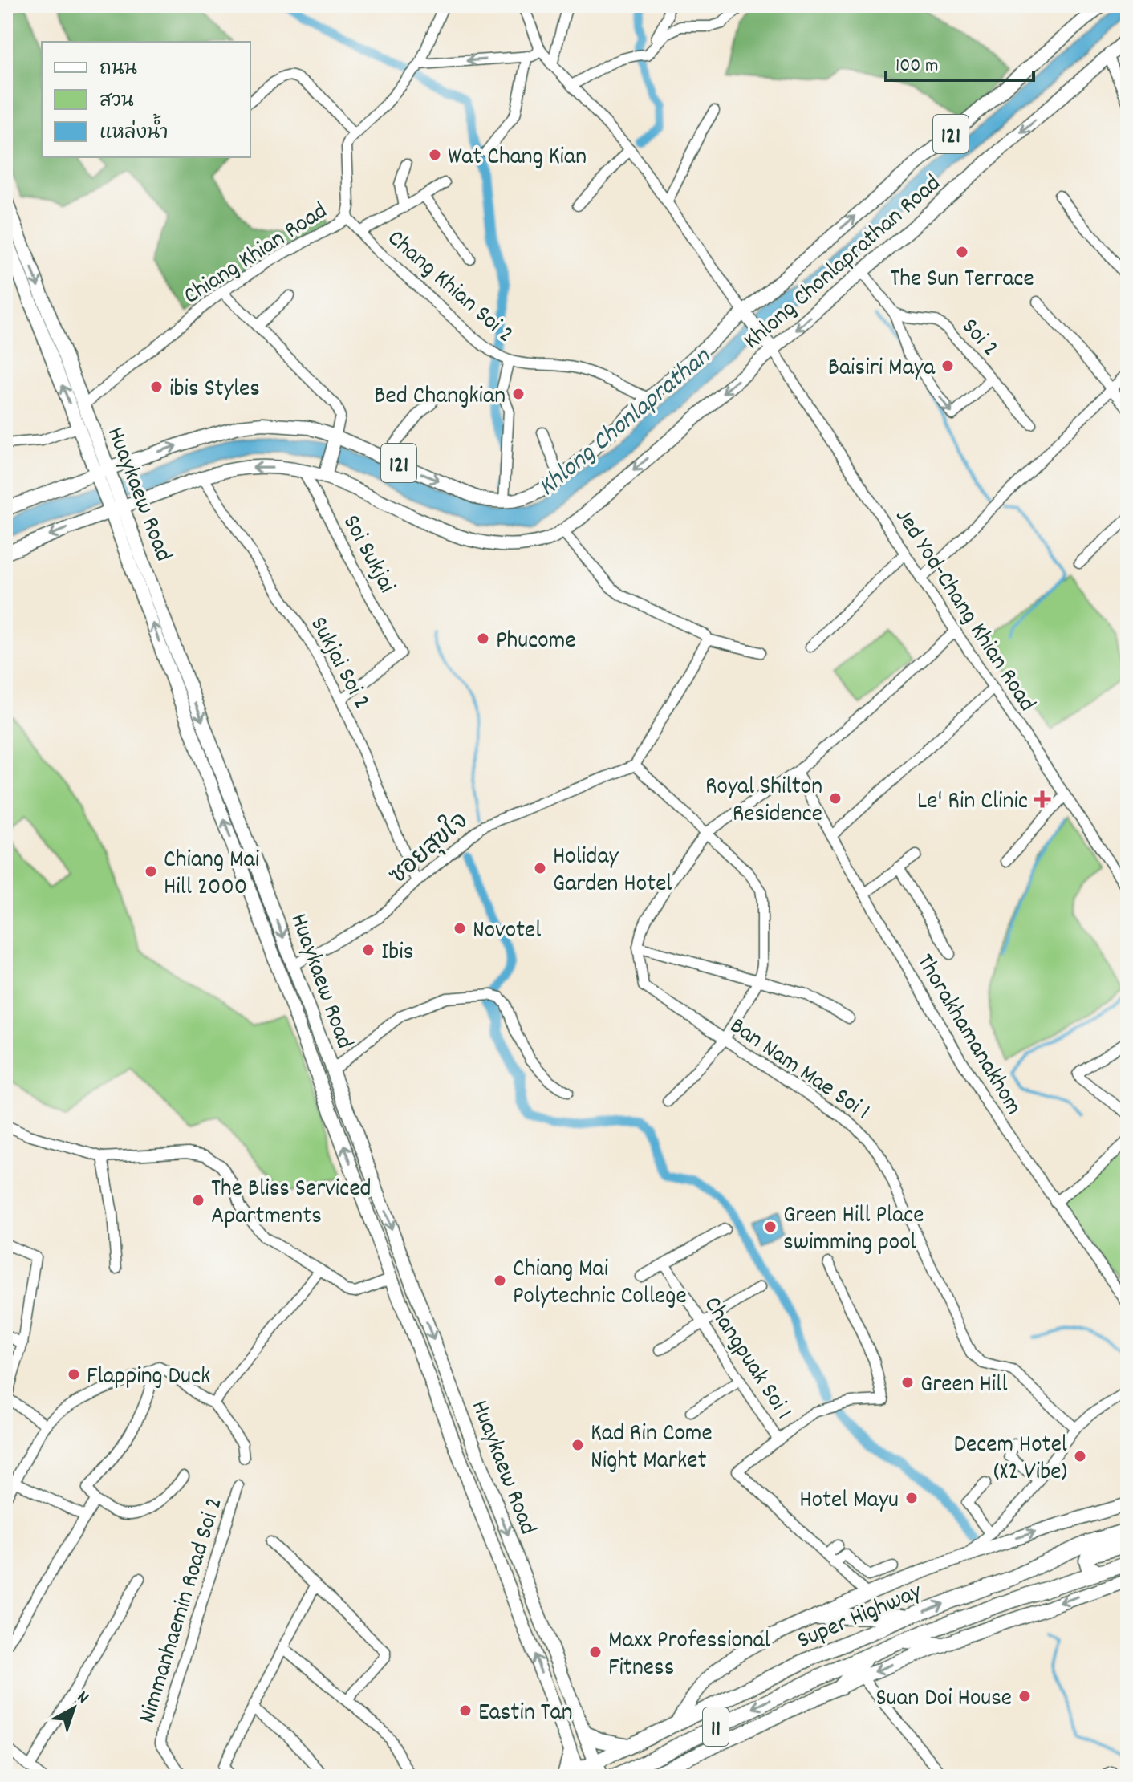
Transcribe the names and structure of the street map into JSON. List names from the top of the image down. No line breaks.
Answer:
{"streets":{"highway":["Super Highway","11"],"main road":["121","Khlong Chonlaprathan Road","Huaykaew Road"],"street":["Chiang Khian Road","Chang Khian Soi 2","Soi 2","Soi Sukjai","Jed Yod-Chang Khian Road","Sukjai Soi 2","ซอยสุขใจ","Thorakhamanakhom","Ban Nam Mae Soi 1","Changpuak Soi 1","Nimmanhaemin Road Soi 2"]},"crossings":[["Chiang Khian Road","Chang Khian Soi 2"],["Chiang Khian Road","Huaykaew Road"],["Khlong Chonlaprathan Road","Chang Khian Soi 2"],["Khlong Chonlaprathan Road","Huaykaew Road"],["Khlong Chonlaprathan Road","Soi Sukjai"],["Khlong Chonlaprathan Road","Jed Yod-Chang Khian Road"],["Khlong Chonlaprathan Road","Sukjai Soi 2"],["Huaykaew Road","ซอยสุขใจ"],["Huaykaew Road","Super Highway"],["Soi Sukjai","Sukjai Soi 2"],["Sukjai Soi 2","ซอยสุขใจ"]],"water":["Khlong Chonlaprathan"],"places":{"other":["Wat Chang Kian","The Sun Terrace","Baisiri Maya","ibis Styles","Bed Changkian","Phucome","Royal Shilton Residence","Holiday Garden Hotel","Chiang Mai Hill 2000","Novotel","Ibis","The Bliss Serviced Apartments","Green Hill Place swimming pool","Chiang Mai Polytechnic College","Flapping Duck","Green Hill","Kad Rin Come Night Market","Decem Hotel (X2 Vibe)","Hotel Mayu","Maxx Professional Fitness","Suan Doi House","Eastin Tan"],"health":["Le' Rin Clinic"]},"legend":["ถนน","สวน","แหล่งน้ำ"],"scale_bar":"100 m","north":"top right"}
